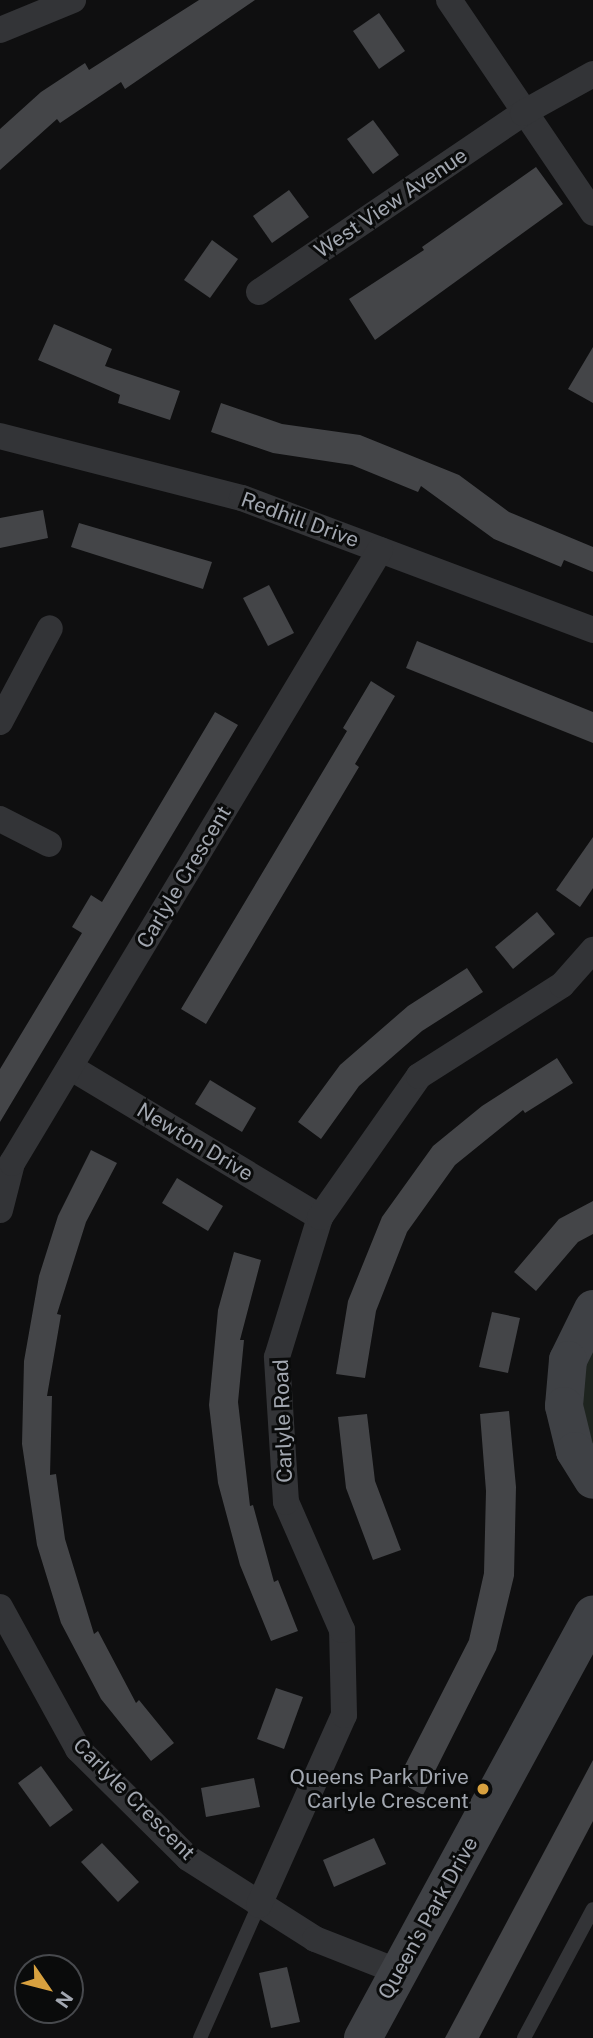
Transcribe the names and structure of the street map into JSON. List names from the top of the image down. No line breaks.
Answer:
{"streets":{"street":["West View Avenue","Redhill Drive","Carlyle Crescent","Newton Drive","Carlyle Road","Queen's Park Drive"]},"crossings":[["Redhill Drive","Carlyle Crescent"],["Carlyle Crescent","Newton Drive"],["Carlyle Crescent","Carlyle Road"],["Carlyle Crescent","Queen's Park Drive"],["Newton Drive","Carlyle Road"]],"places":["Queens Park Drive Carlyle Crescent"],"north":"bottom right"}
